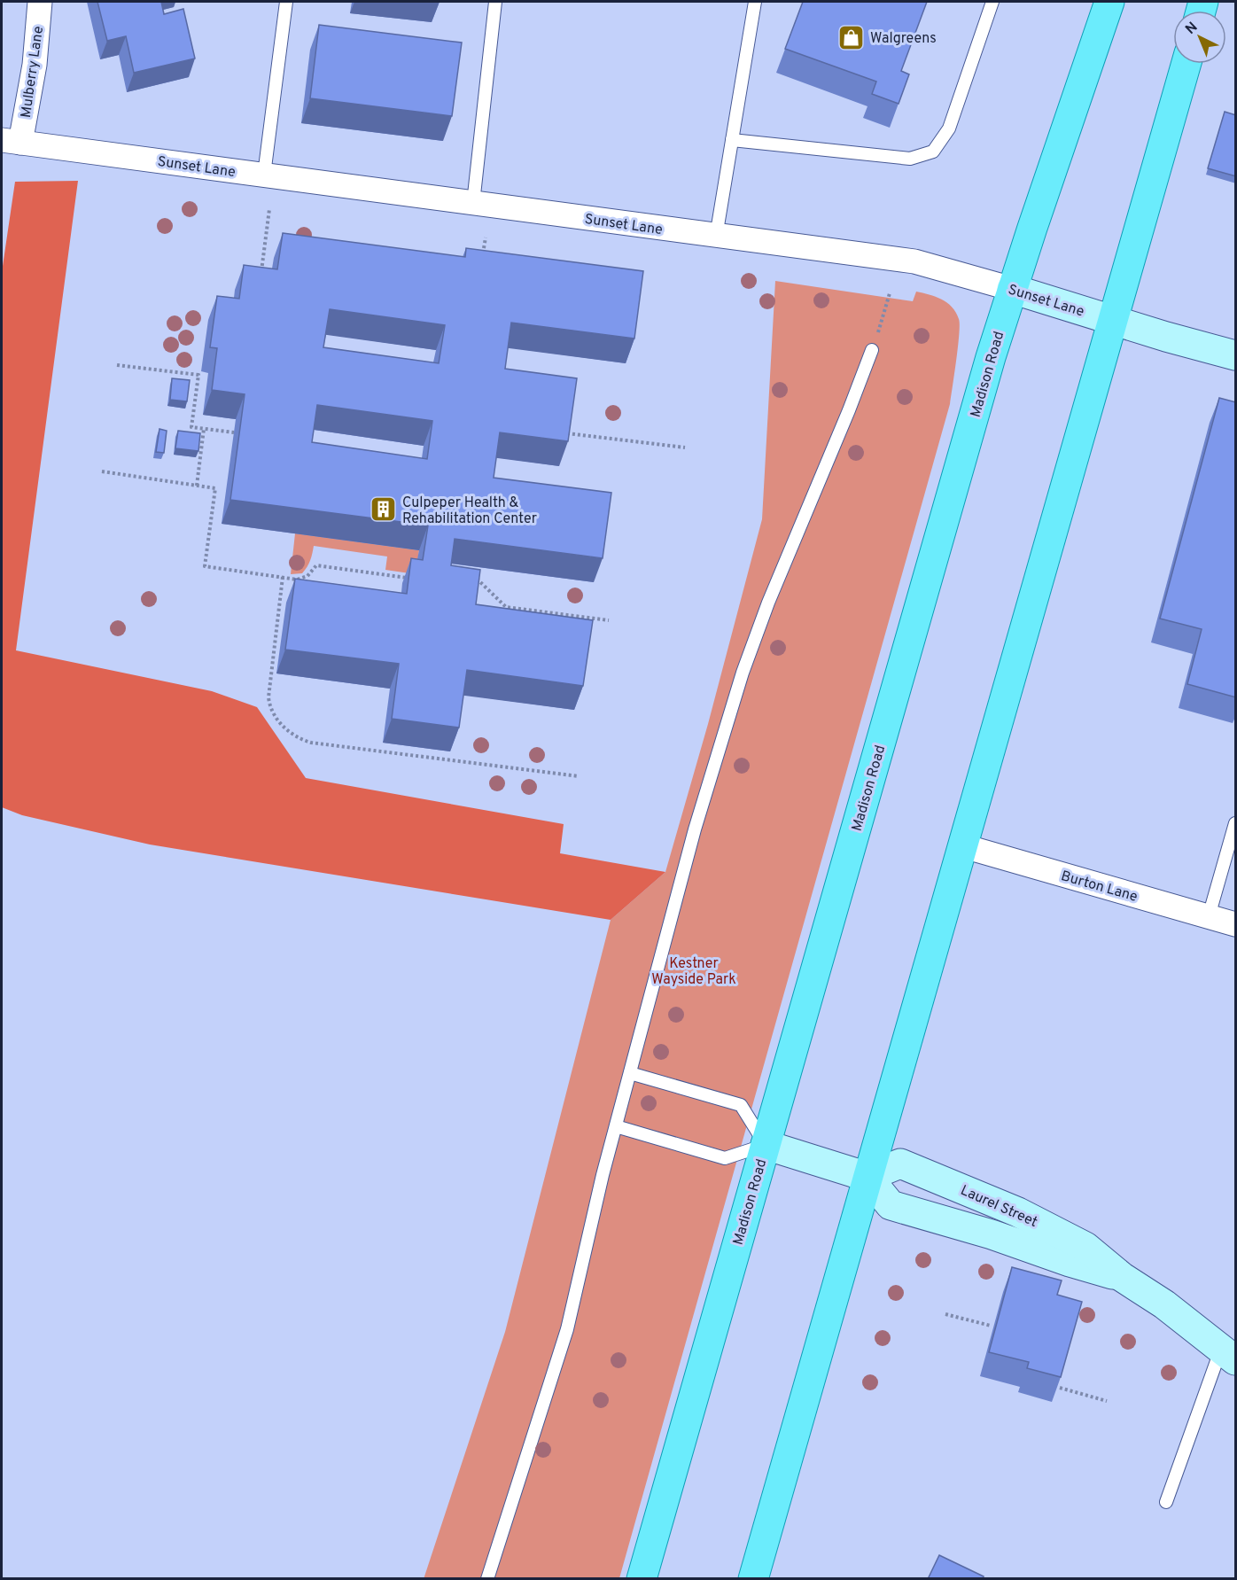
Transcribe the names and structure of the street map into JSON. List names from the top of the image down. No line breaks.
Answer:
{"streets":{"main road":["Madison Road"],"street":["Mulberry Lane","Sunset Lane","Burton Lane","Laurel Street"]},"crossings":[["Mulberry Lane","Sunset Lane"],["Sunset Lane","Madison Road"]],"parks":["Kestner Wayside Park"],"places":{"shop":["Walgreens"],"building":["Culpeper Health & Rehabilitation Center"]},"north":"top left"}
